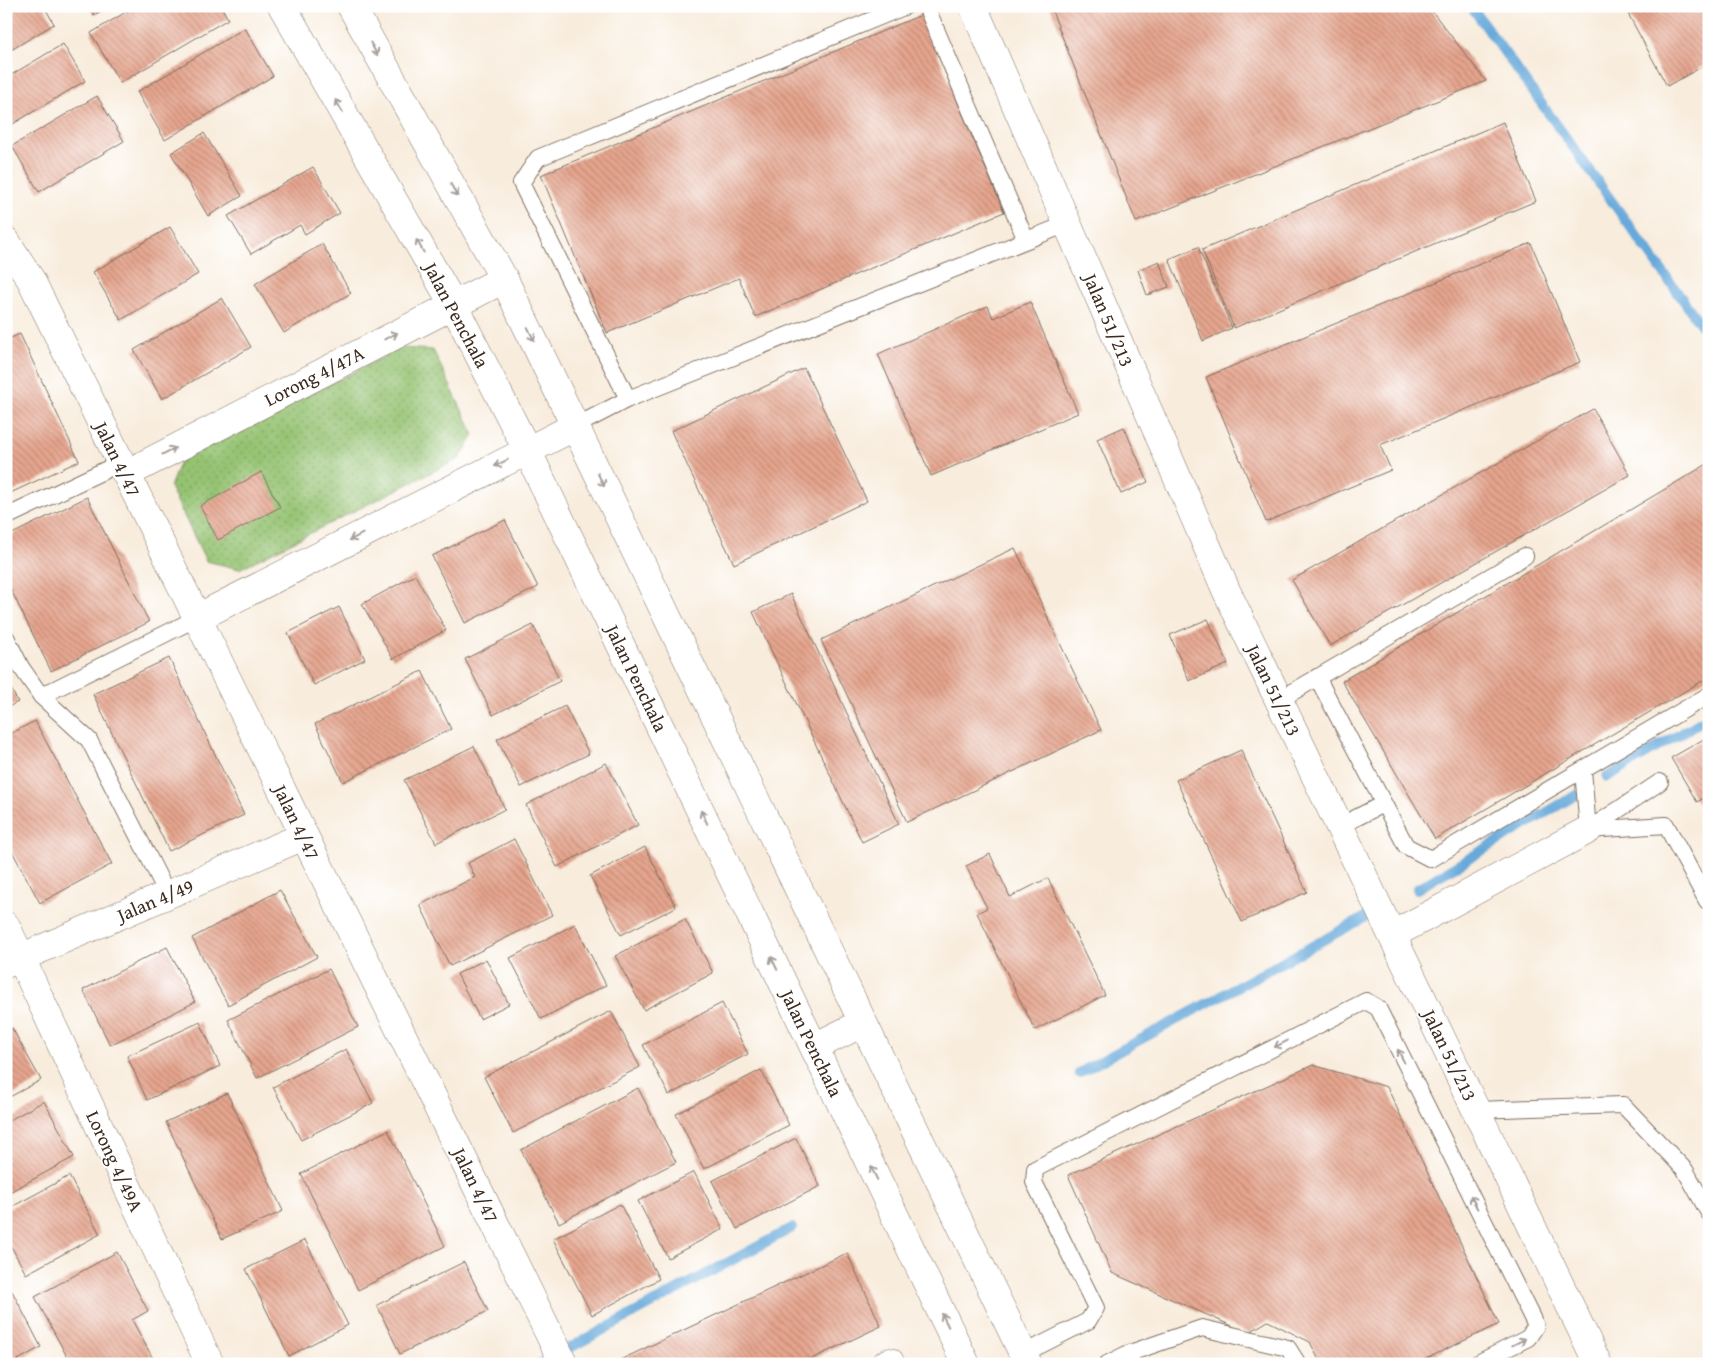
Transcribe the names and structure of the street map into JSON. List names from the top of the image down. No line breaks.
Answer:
{"streets":{"street":["Jalan Penchala","Jalan 51/213","Lorong 4/47A","Jalan 4/47","Jalan 4/49","Lorong 4/49A"]},"crossings":[["Jalan Penchala","Lorong 4/47A"],["Lorong 4/47A","Jalan 4/47"],["Jalan 4/47","Jalan 4/49"],["Jalan 4/49","Lorong 4/49A"]]}
